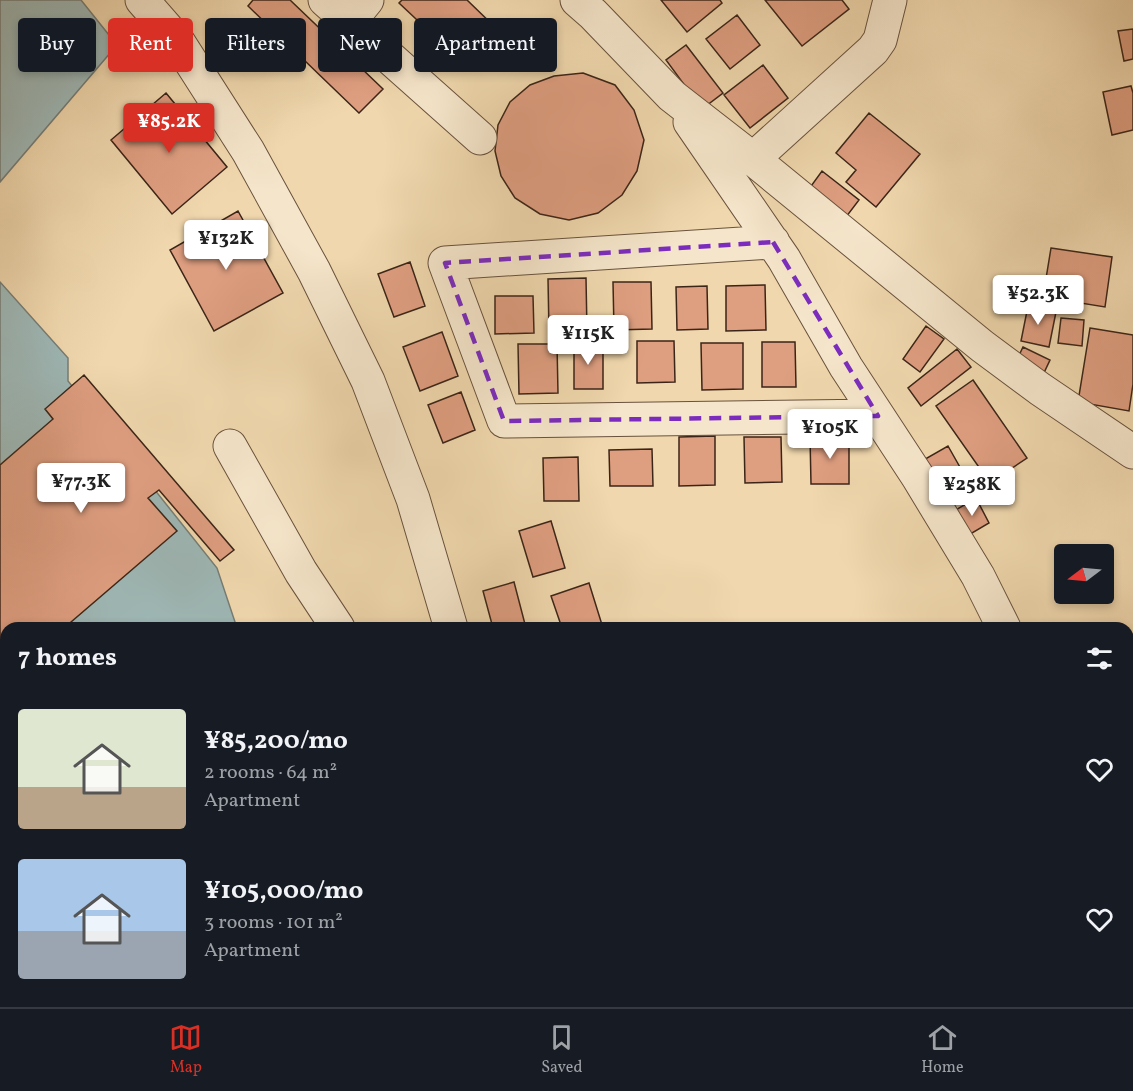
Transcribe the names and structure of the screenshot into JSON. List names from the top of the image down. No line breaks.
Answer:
{"north":"left","page":{"chip":["Buy","Rent","Filters","New","Apartment"],"price":["¥85.2K","¥132K","¥52.3K","¥115K","¥105K","¥77.3K","¥258K"],"heading":"7 homes","list":[{"name":"¥85,200/mo","note":"2 rooms · 64 m² · Apartment"},{"name":"¥105,000/mo","note":"3 rooms · 101 m² · Apartment"}],"tabs":["Map","Saved","Home"]}}
